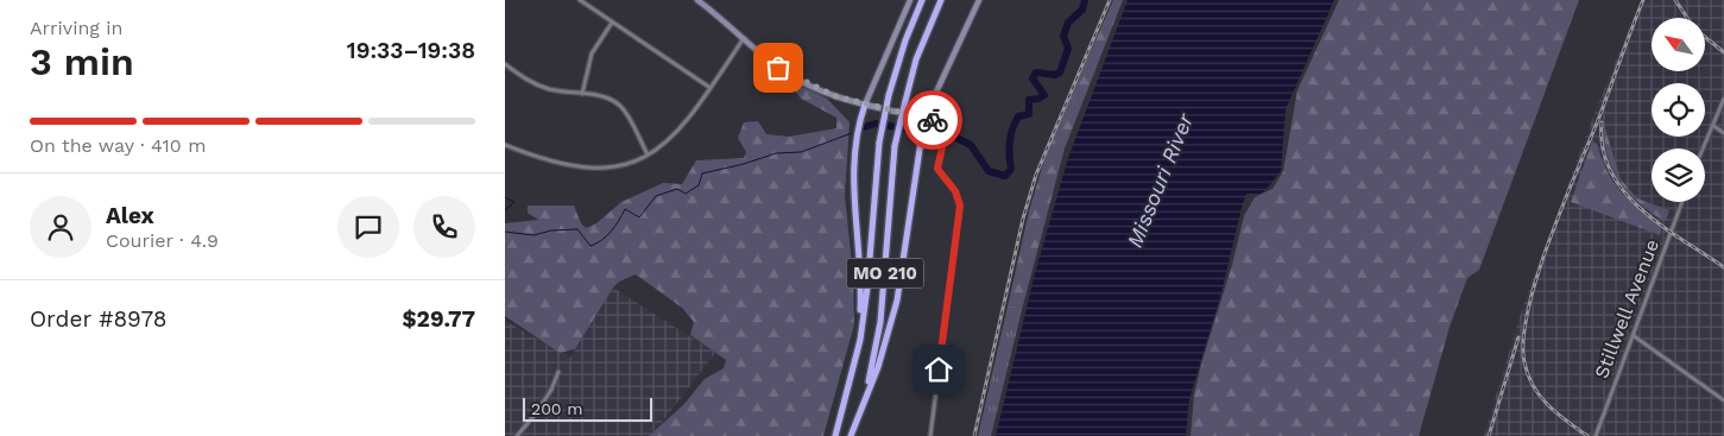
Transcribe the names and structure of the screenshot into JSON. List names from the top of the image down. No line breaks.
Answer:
{"streets":{"highway":["MO 210"],"street":["Stillwell Avenue"]},"water":["Missouri River"],"scale_bar":"200 m","north":"top left","page":{"heading":["3 min","Arriving in","19:33–19:38"],"panel":["Alex","Courier · 4.9","Order #8978","$29.77"],"bar":"On the way · 410 m","scale":"200 m"}}
